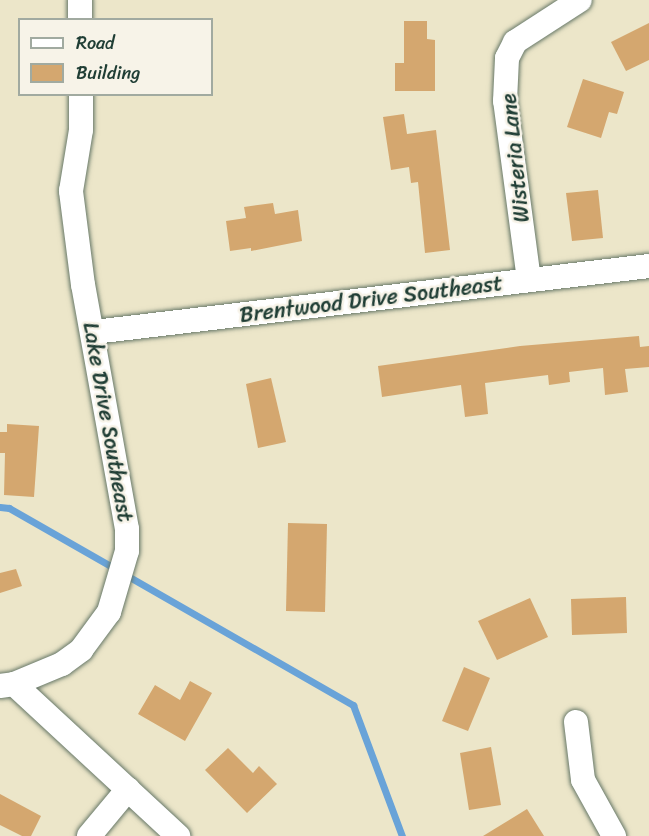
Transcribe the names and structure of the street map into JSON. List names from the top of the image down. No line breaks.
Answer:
{"streets":{"street":["Wisteria Lane","Brentwood Drive Southeast","Lake Drive Southeast"]},"crossings":[["Wisteria Lane","Brentwood Drive Southeast"],["Brentwood Drive Southeast","Lake Drive Southeast"]],"legend":["Road","Building"]}
